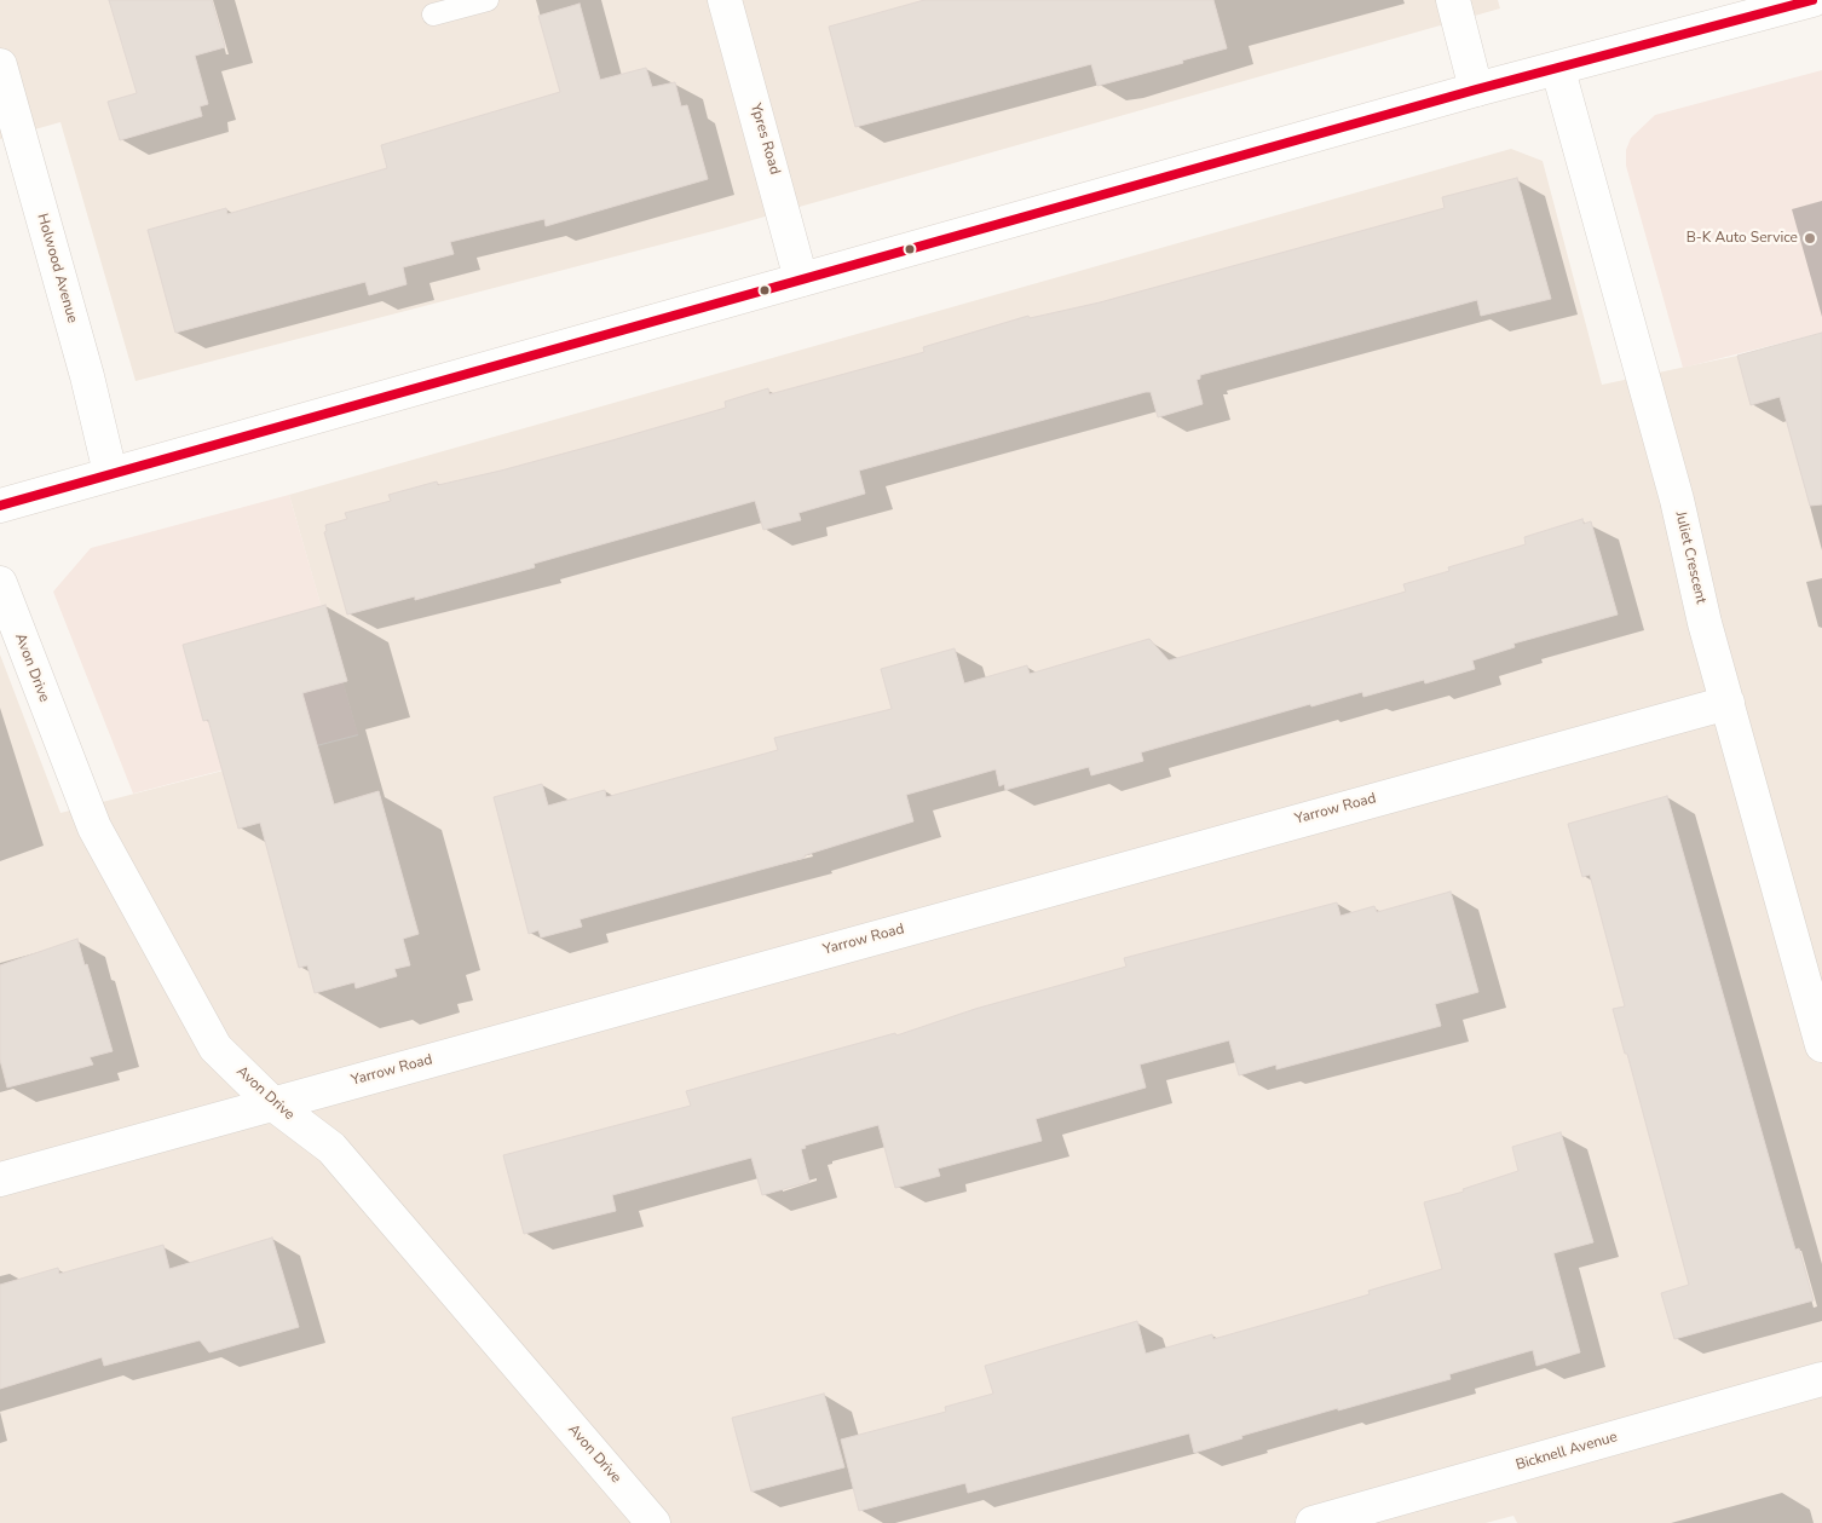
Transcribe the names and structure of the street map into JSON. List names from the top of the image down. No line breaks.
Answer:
{"streets":{"street":["Ypres Road","Holwood Avenue","Juliet Crescent","Avon Drive","Yarrow Road","Bicknell Avenue"]},"crossings":[["Juliet Crescent","Yarrow Road"],["Avon Drive","Yarrow Road"]],"places":["B-K Auto Service"]}
